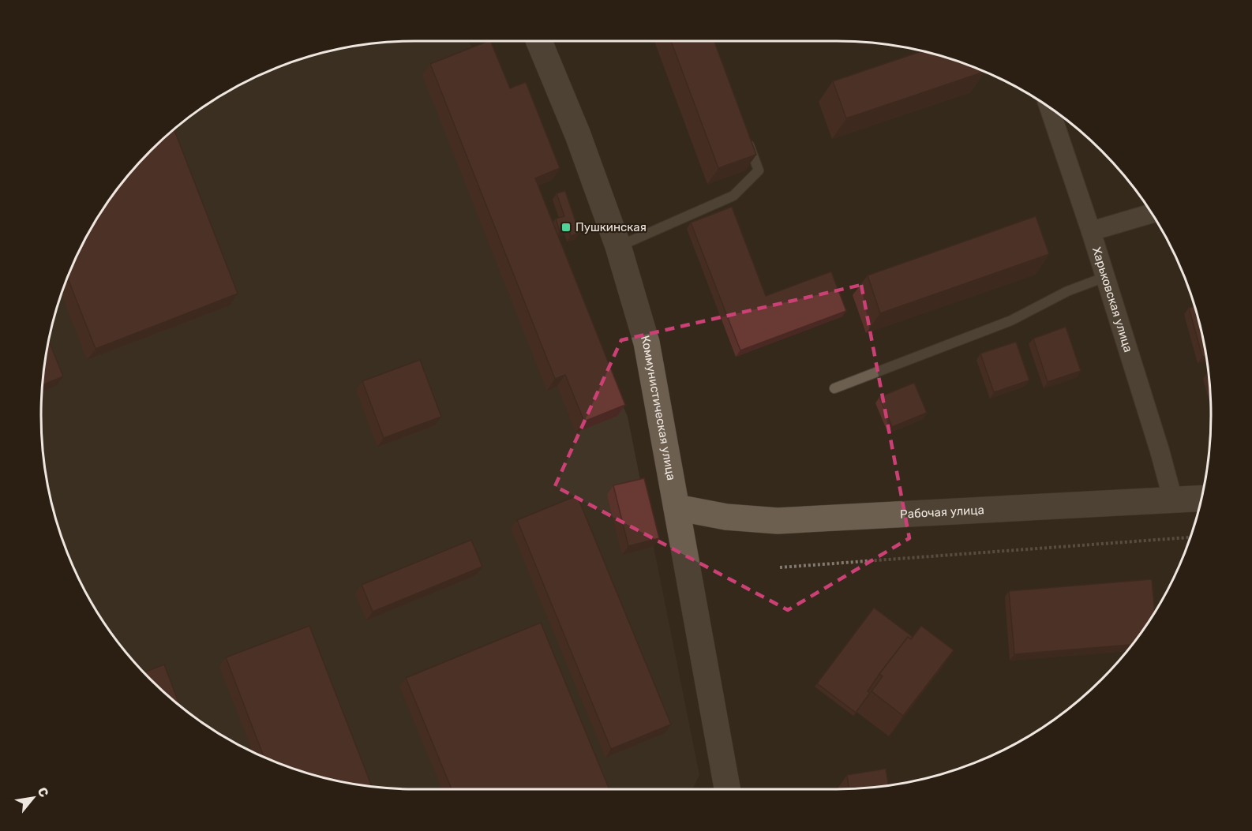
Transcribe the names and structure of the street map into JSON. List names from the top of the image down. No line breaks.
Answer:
{"streets":{"street":["Харьковская улица","Коммунистическая улица","Рабочая улица"]},"crossings":[["Харьковская улица","Рабочая улица"],["Коммунистическая улица","Рабочая улица"]],"places":{"transit":["Пушкинская"]},"north":"top right"}
